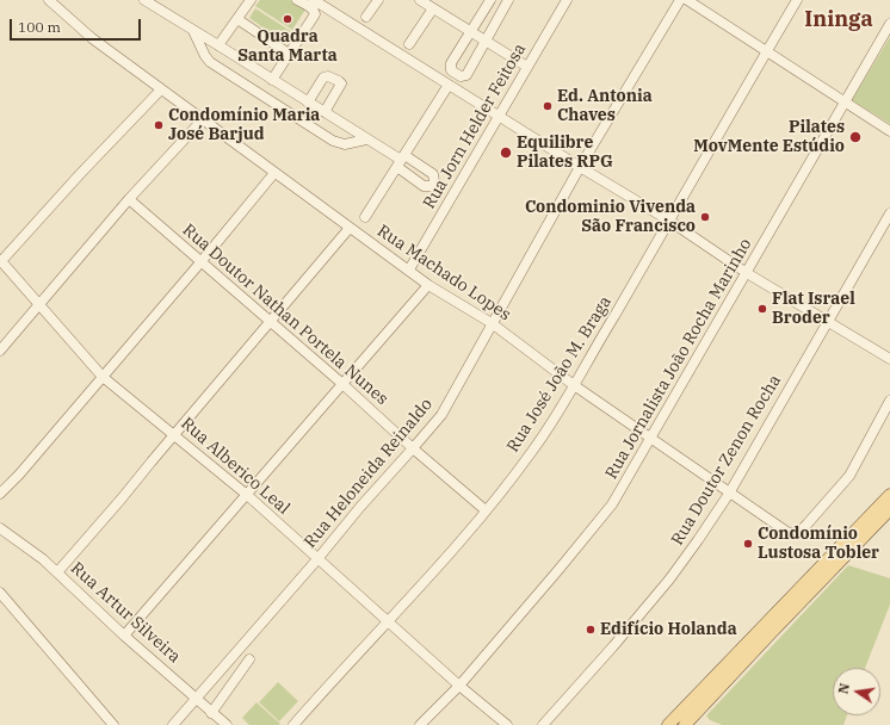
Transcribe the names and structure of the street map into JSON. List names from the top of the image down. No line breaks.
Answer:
{"streets":{"street":["Rua Jorn Helder Feitosa","Rua Machado Lopes","Rua Doutor Nathan Portela Nunes","Rua Jornalista João Rocha Marinho","Rua José João M. Braga","Rua Doutor Zenon Rocha","Rua Alberico Leal","Rua Heloneida Reinaldo","Rua Artur Silveira"]},"crossings":[["Rua Jorn Helder Feitosa","Rua Machado Lopes"],["Rua Machado Lopes","Rua Jornalista João Rocha Marinho"],["Rua Machado Lopes","Rua José João M. Braga"],["Rua Machado Lopes","Rua Doutor Zenon Rocha"],["Rua Machado Lopes","Rua Heloneida Reinaldo"],["Rua Doutor Nathan Portela Nunes","Rua José João M. Braga"],["Rua Doutor Nathan Portela Nunes","Rua Heloneida Reinaldo"],["Rua Jornalista João Rocha Marinho","Rua Alberico Leal"],["Rua José João M. Braga","Rua Alberico Leal"],["Rua Alberico Leal","Rua Heloneida Reinaldo"],["Rua Heloneida Reinaldo","Rua Artur Silveira"]],"districts":["Ininga"],"places":["Quadra Santa Marta","Ed. Antonia Chaves","Condomínio Maria José Barjud","Pilates MovMente Estúdio","Equilibre Pilates RPG","Condominio Vivenda São Francisco","Flat Israel Broder","Condomínio Lustosa Tobler","Edifício Holanda"],"scale_bar":"100 m","north":"left"}
